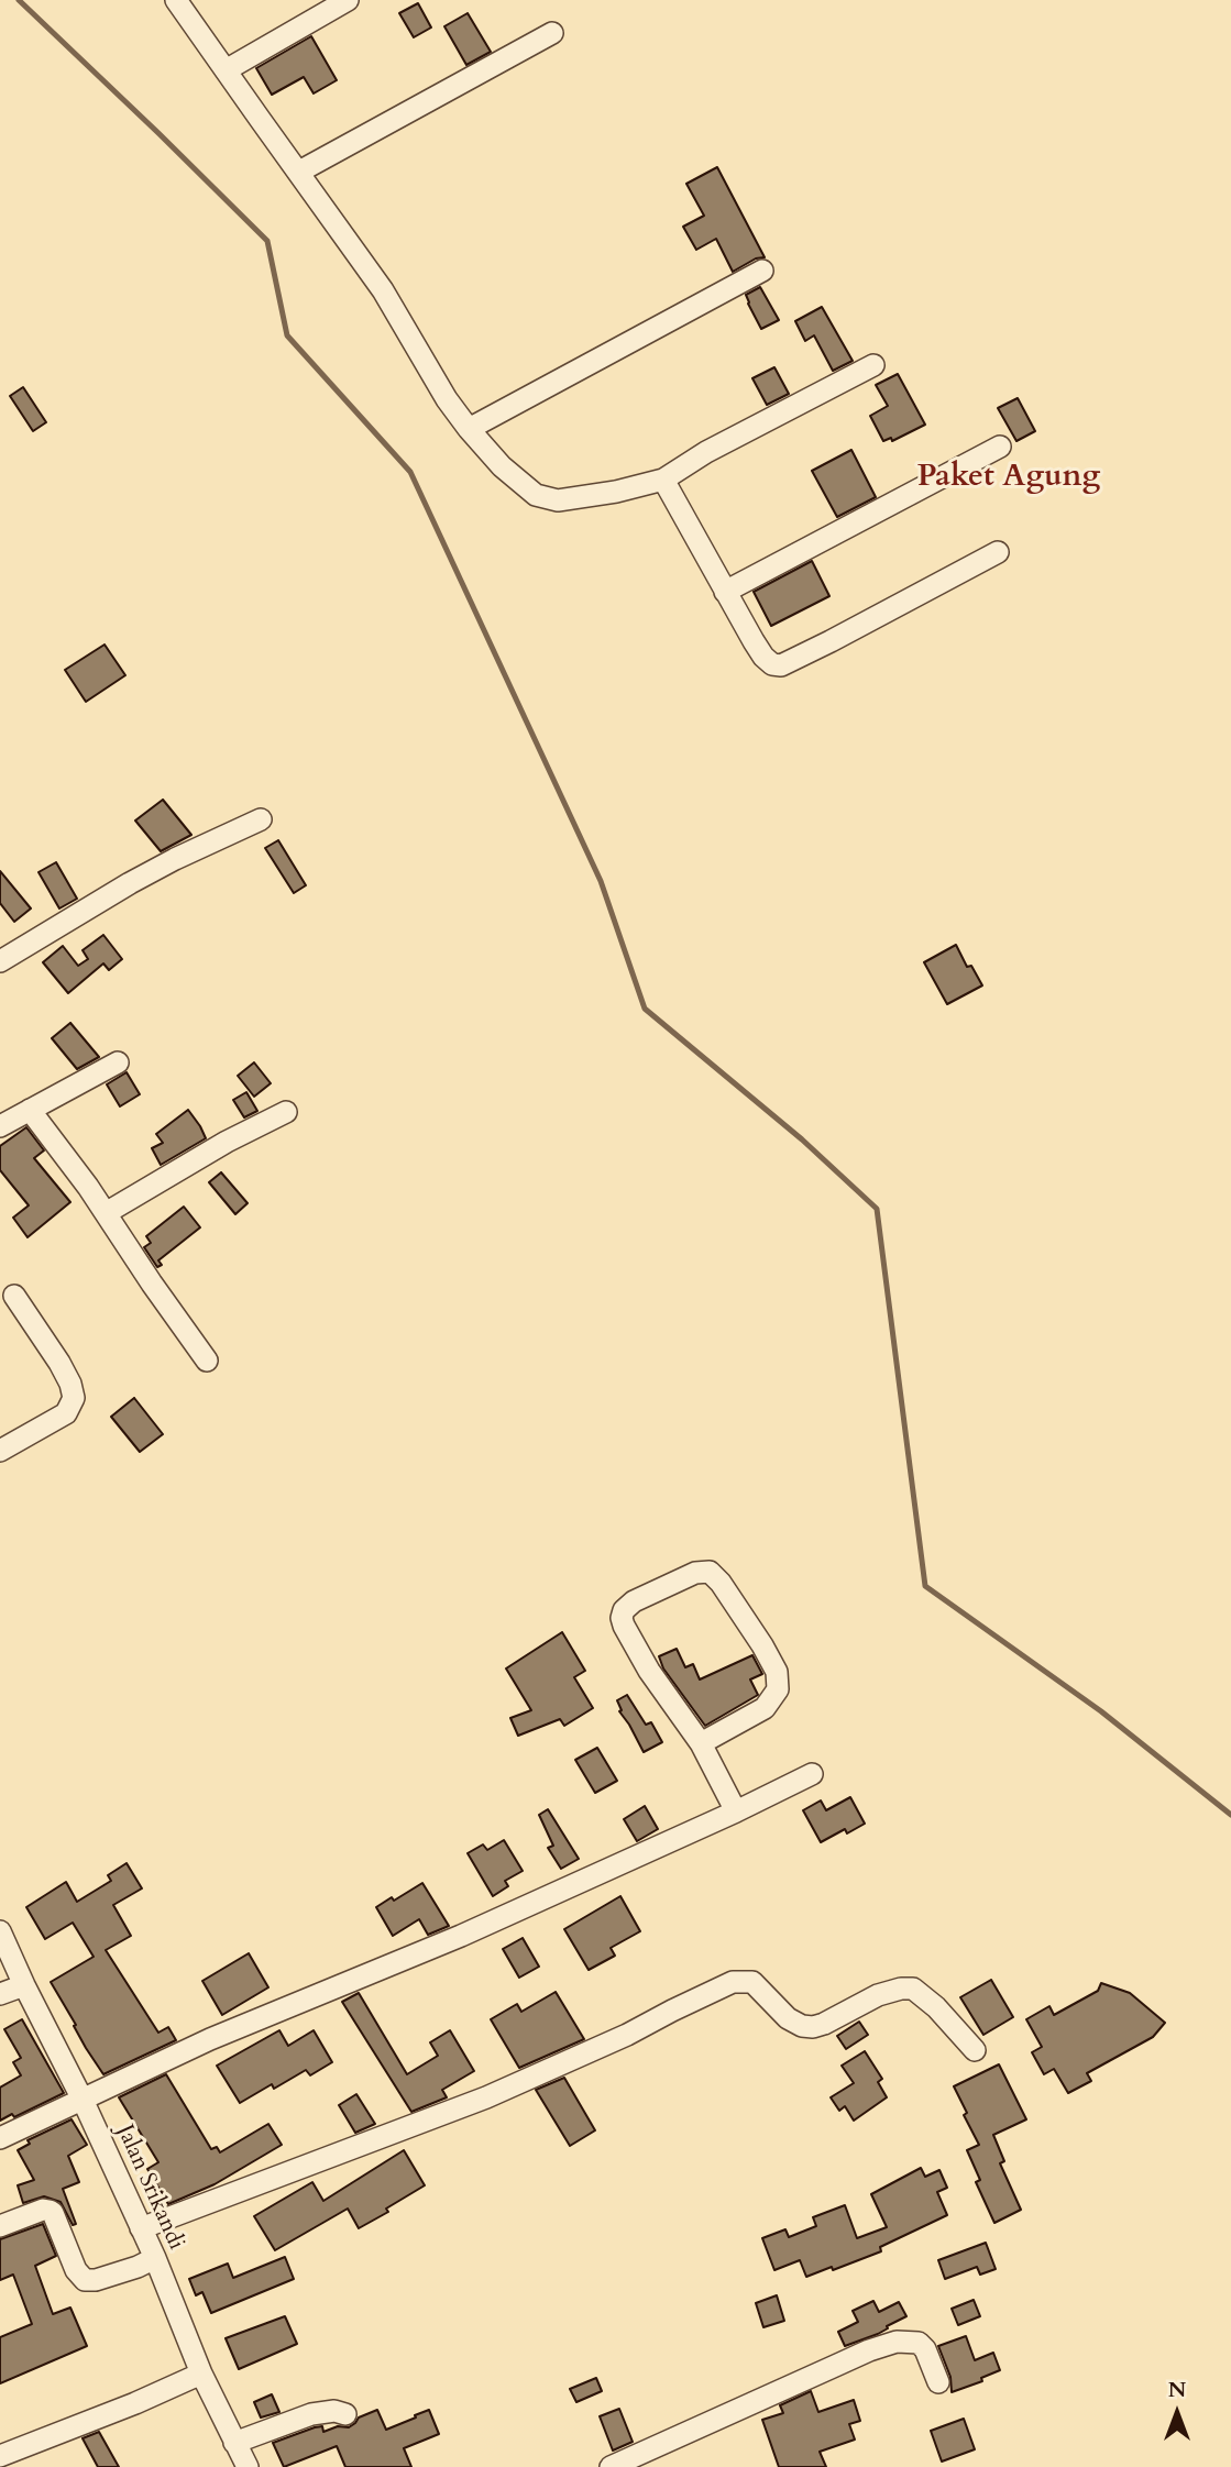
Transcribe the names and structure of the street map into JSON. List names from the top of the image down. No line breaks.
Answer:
{"streets":{"street":["Jalan Srikandi"]},"districts":["Paket Agung"],"north":"top"}
